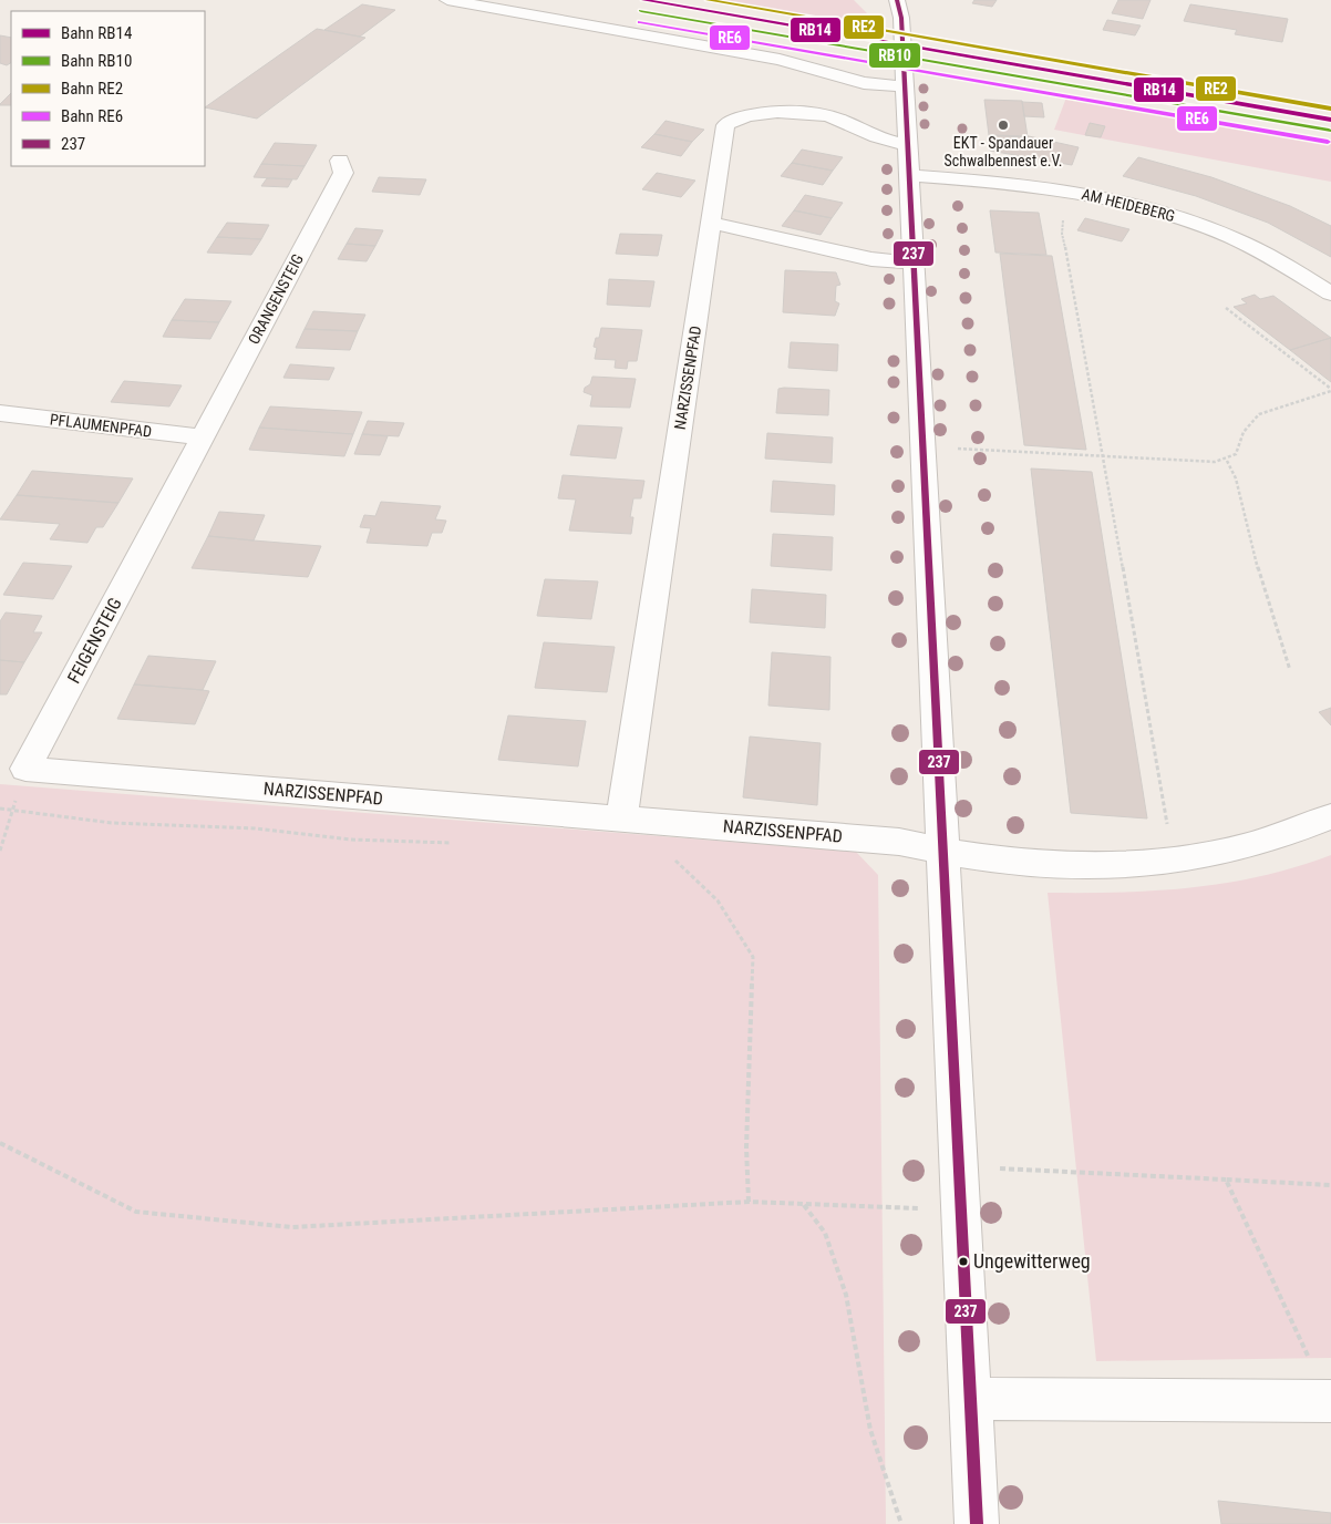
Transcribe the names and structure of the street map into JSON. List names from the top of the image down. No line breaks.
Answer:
{"streets":{"street":["AM HEIDEBERG","ORANGENSTEIG","NARZISSENPFAD","PFLAUMENPFAD","FEIGENSTEIG"]},"crossings":[["ORANGENSTEIG","PFLAUMENPFAD"],["ORANGENSTEIG","FEIGENSTEIG"],["NARZISSENPFAD","FEIGENSTEIG"],["PFLAUMENPFAD","FEIGENSTEIG"]],"places":["EKT - Spandauer Schwalbennest e.V.","Ungewitterweg"],"lines":["rail line RB14","rail line RE2","transit line 237","rail line RB10","rail line RE6"],"legend":["Bahn RB14","Bahn RB10","Bahn RE2","Bahn RE6","237"]}
